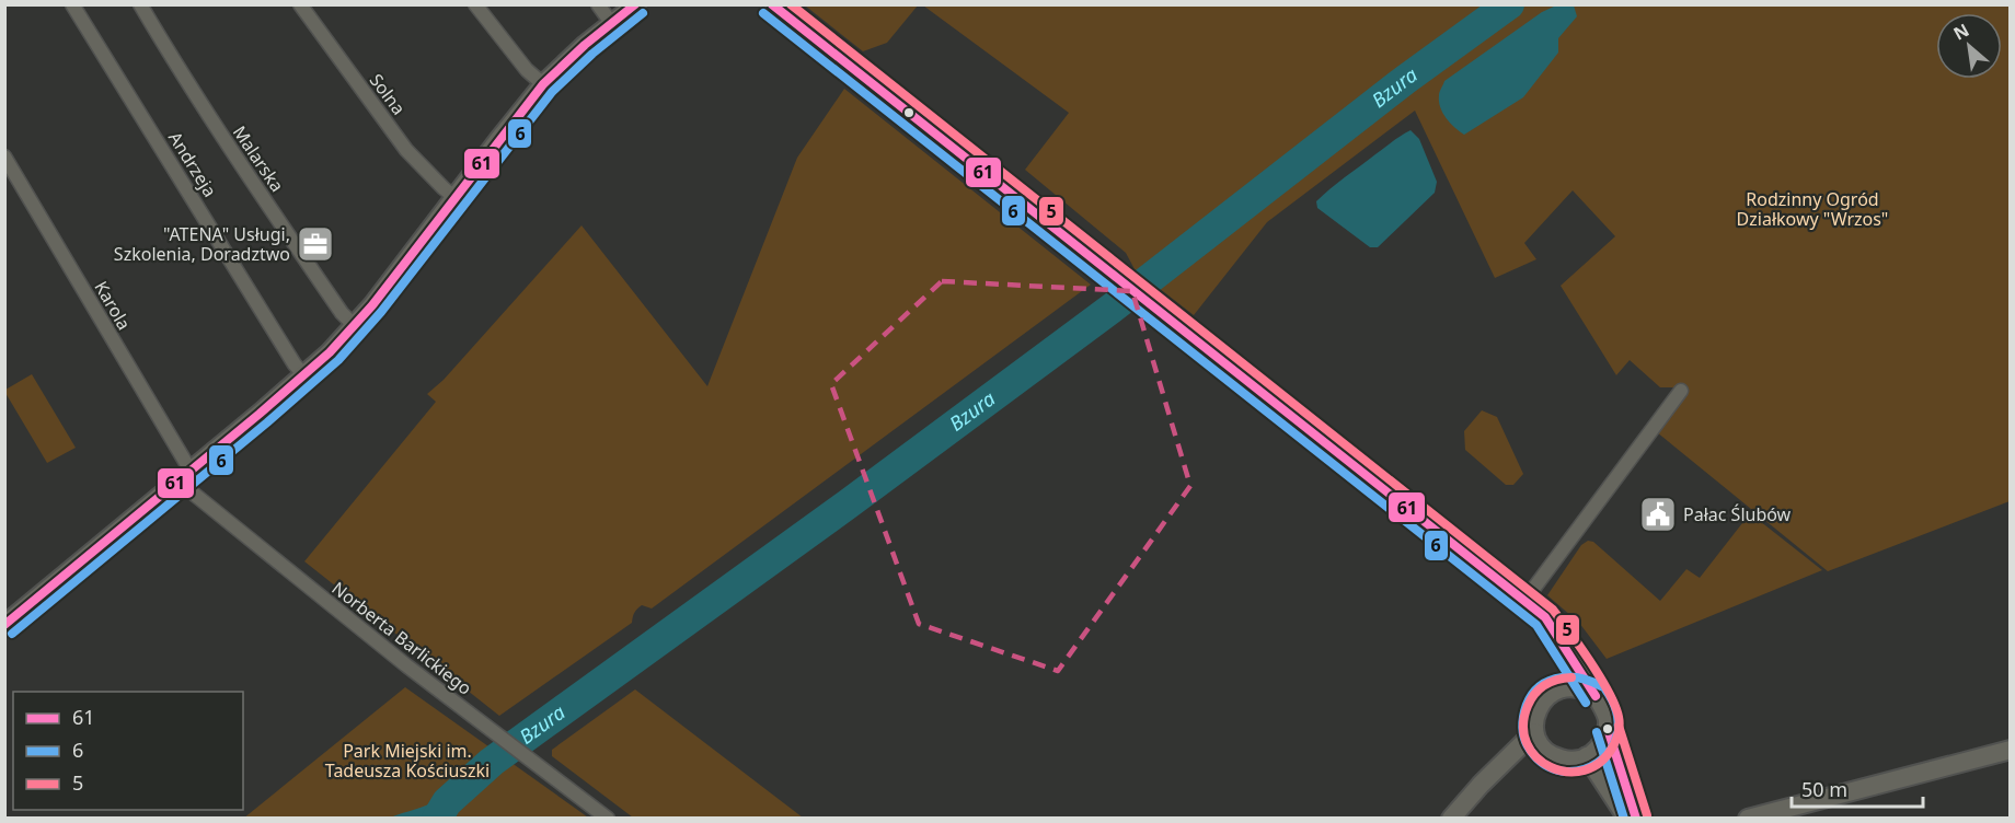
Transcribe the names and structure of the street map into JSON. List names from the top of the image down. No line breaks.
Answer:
{"streets":{"street":["Solna","Malarska","Andrzeja","Karola","Norberta Barlickiego"]},"crossings":[["Karola","Norberta Barlickiego"]],"water":["Bzura"],"parks":["Rodzinny Ogród Działkowy \"Wrzos\"","Park Miejski im. Tadeusza Kościuszki"],"places":{"office":["\"ATENA\" Usługi, Szkolenia, Doradztwo"],"public building":["Pałac Ślubów"]},"lines":["transit line 61","transit line 5","transit line 6"],"legend":["61","6","5"],"scale_bar":"50 m","north":"top left"}
